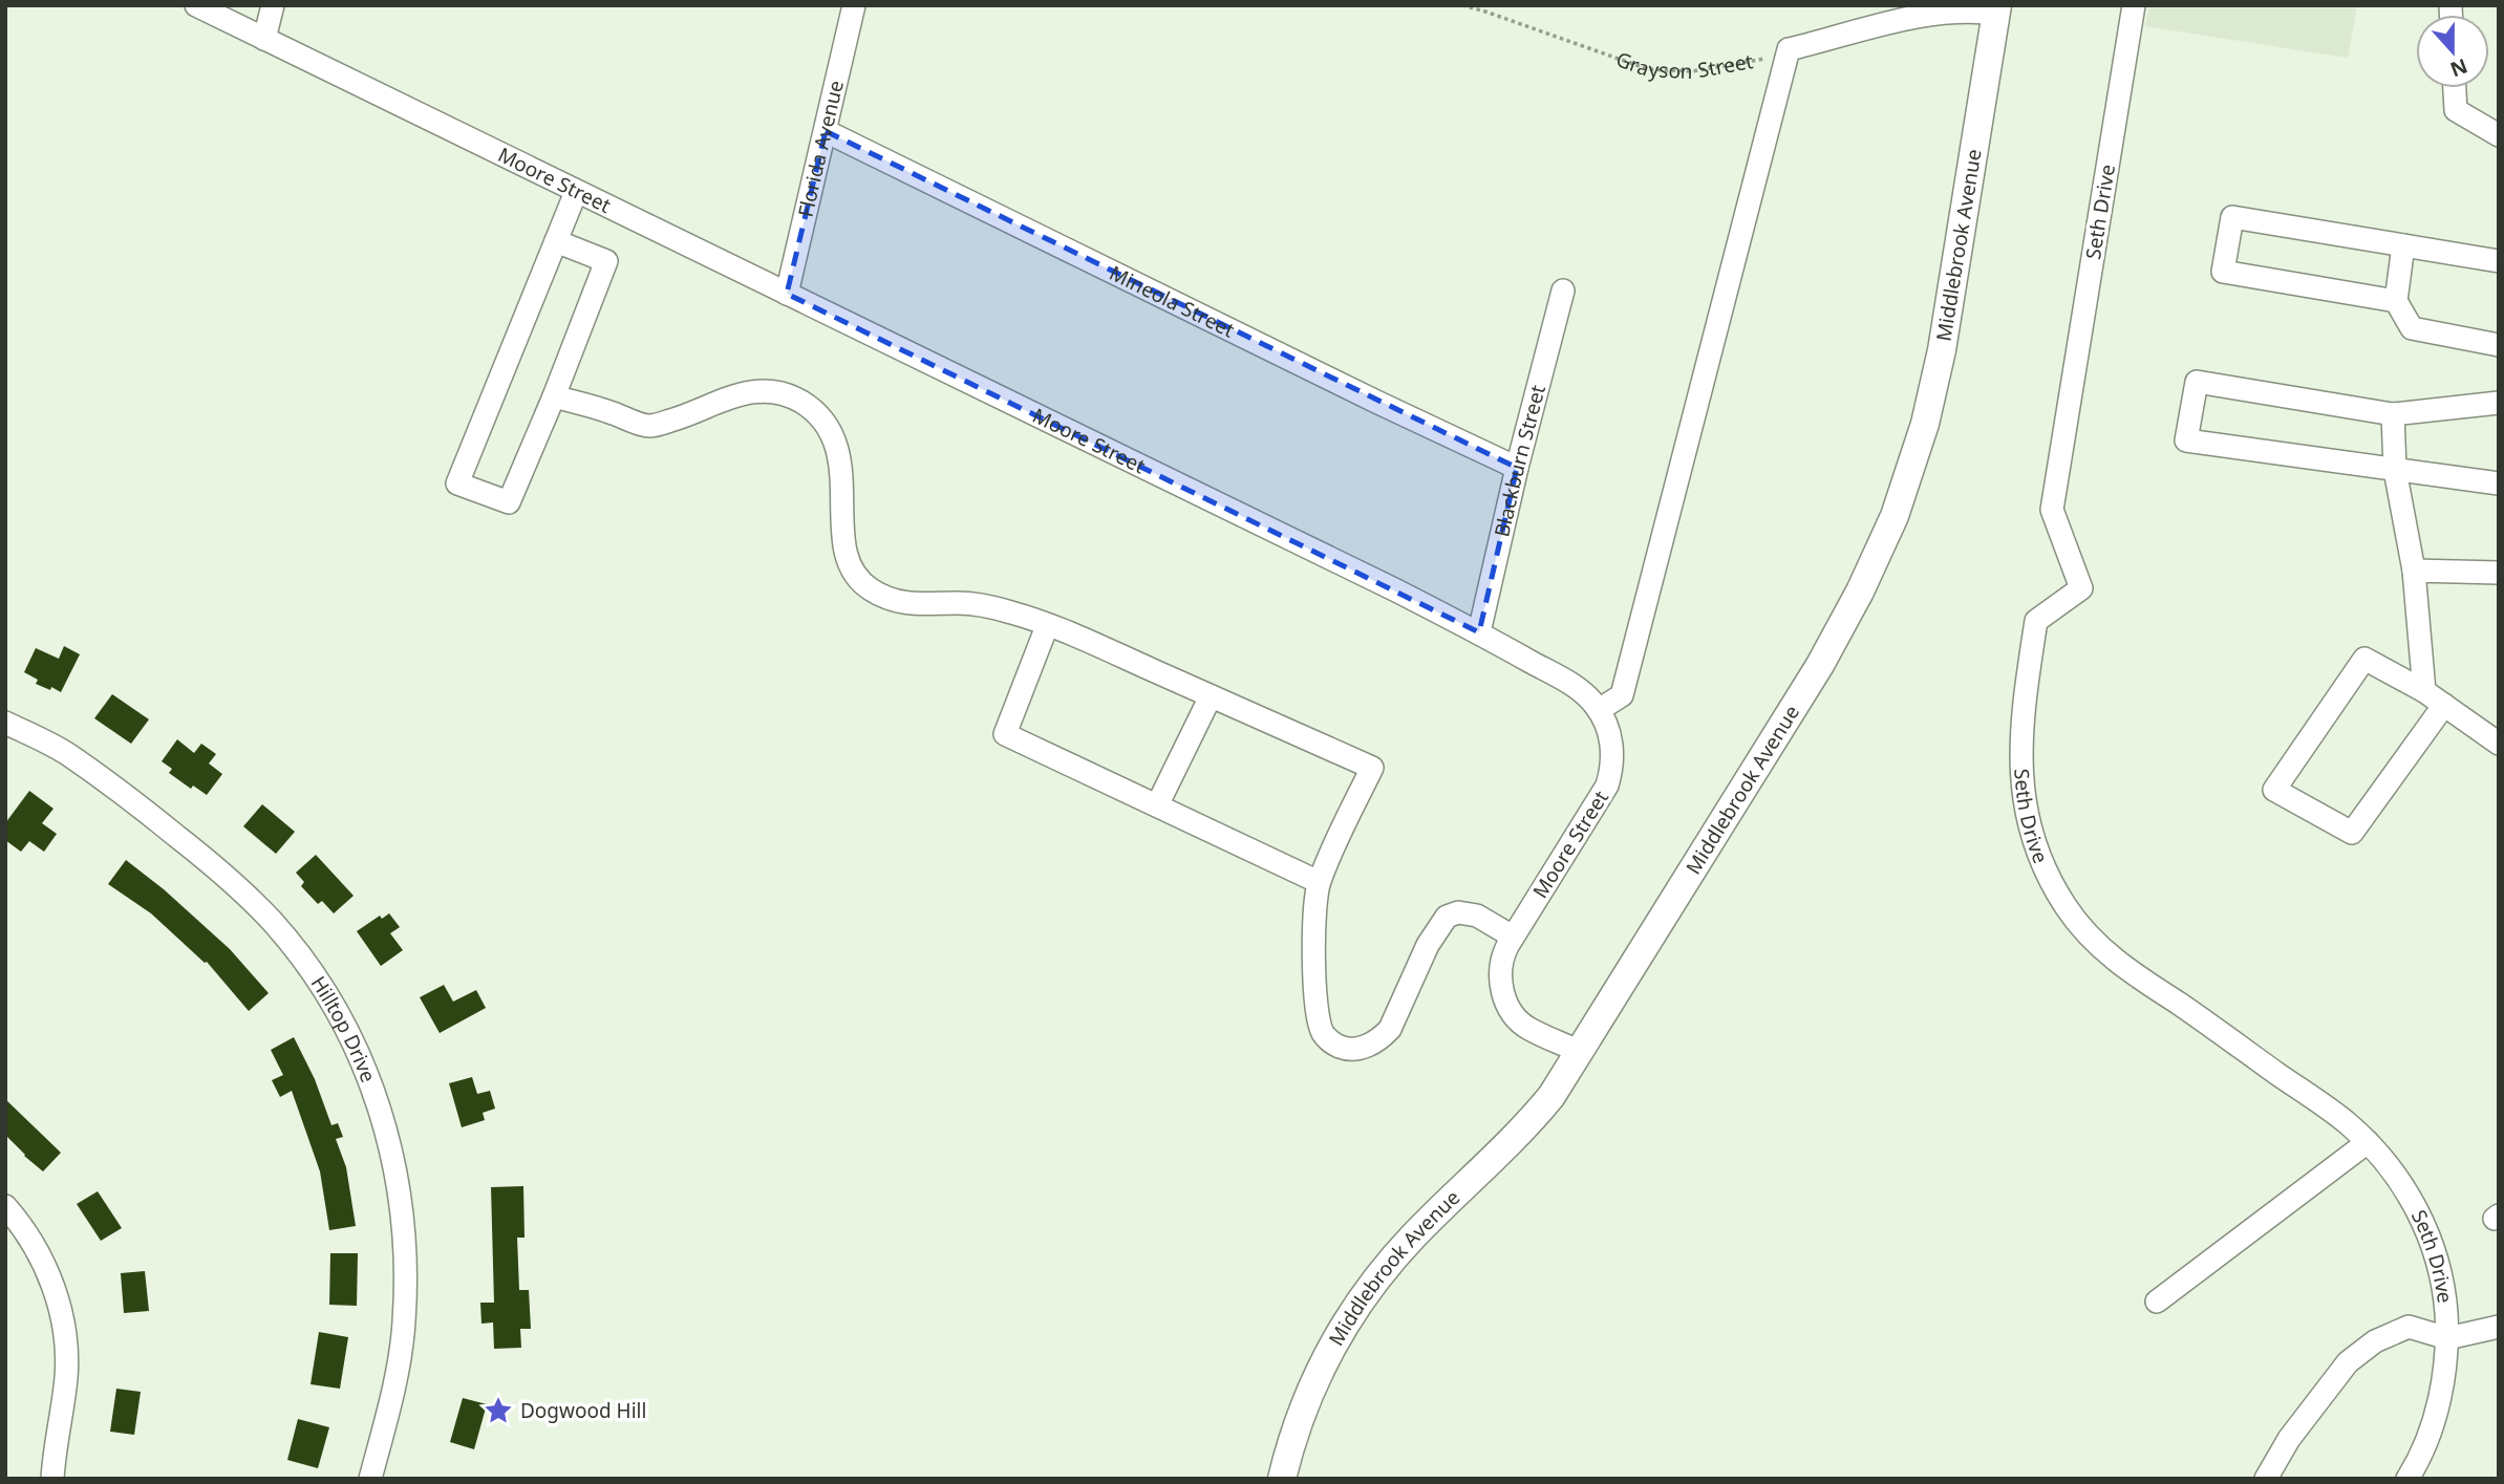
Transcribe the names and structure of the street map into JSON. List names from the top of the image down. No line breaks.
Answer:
{"streets":{"main road":["Middlebrook Avenue"],"street":["Florida Avenue","Moore Street","Seth Drive","Mineola Street","Blackburn Street","Hilltop Drive"],"path":["Grayson Street"]},"crossings":[["Florida Avenue","Moore Street"],["Florida Avenue","Mineola Street"],["Moore Street","Middlebrook Avenue"],["Moore Street","Blackburn Street"],["Mineola Street","Blackburn Street"]],"places":{"place":["Dogwood Hill"]},"north":"bottom"}
